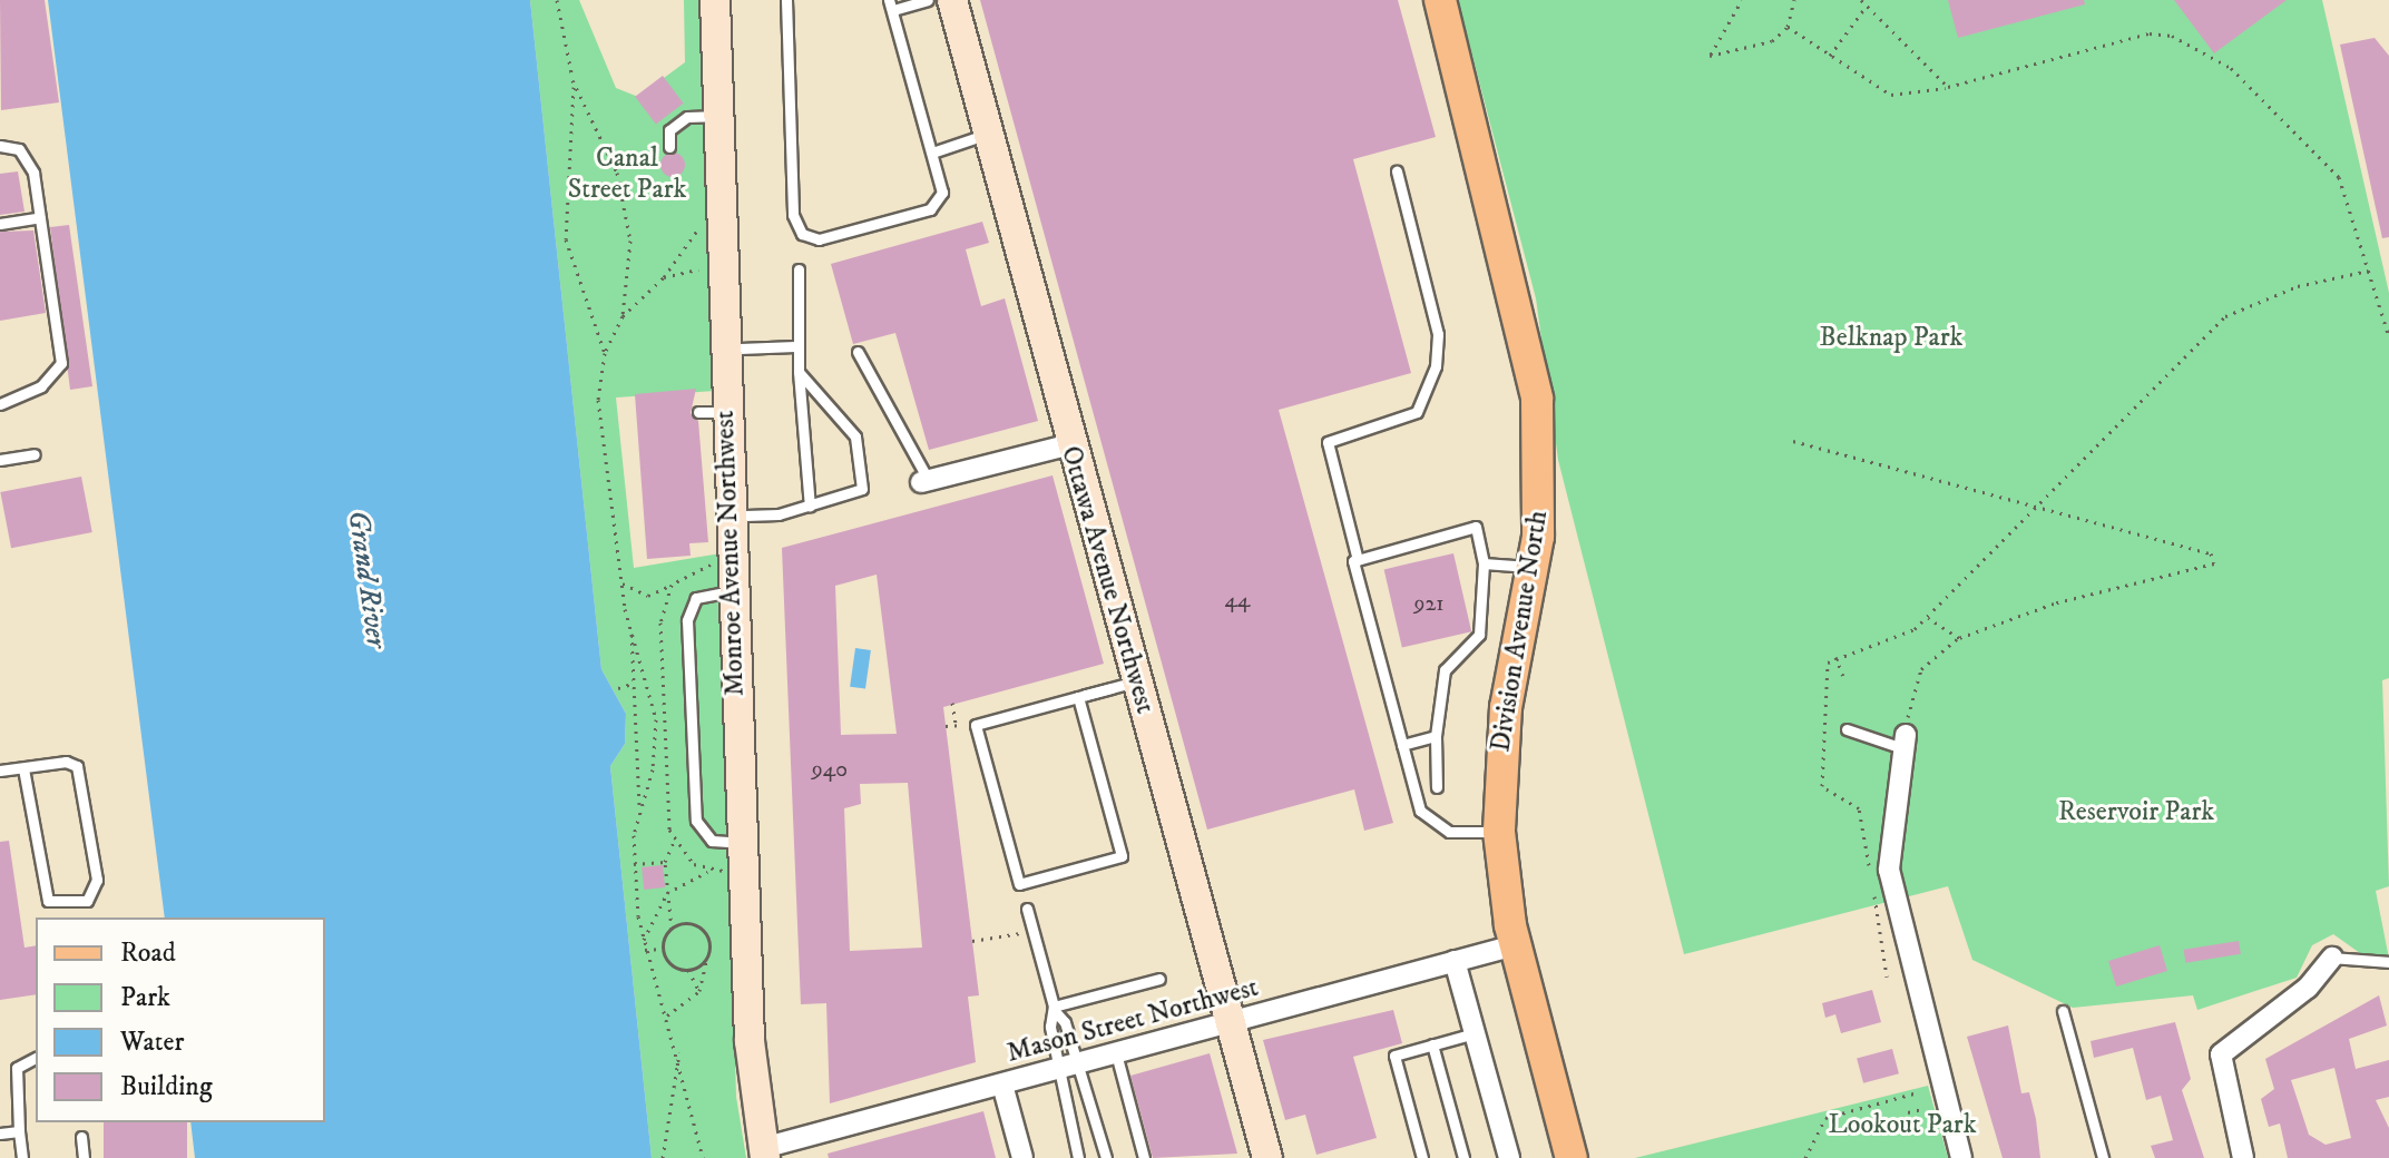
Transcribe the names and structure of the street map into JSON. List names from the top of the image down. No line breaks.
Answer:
{"streets":{"main road":["Monroe Avenue Northwest","Ottawa Avenue Northwest","Division Avenue North"],"street":["Mason Street Northwest"]},"crossings":[["Monroe Avenue Northwest","Mason Street Northwest"],["Ottawa Avenue Northwest","Mason Street Northwest"],["Division Avenue North","Mason Street Northwest"]],"water":["Grand River"],"parks":["Canal Street Park","Belknap Park","Reservoir Park","Lookout Park"],"house_numbers":["44","921","940"],"legend":["Road","Park","Water","Building"]}
